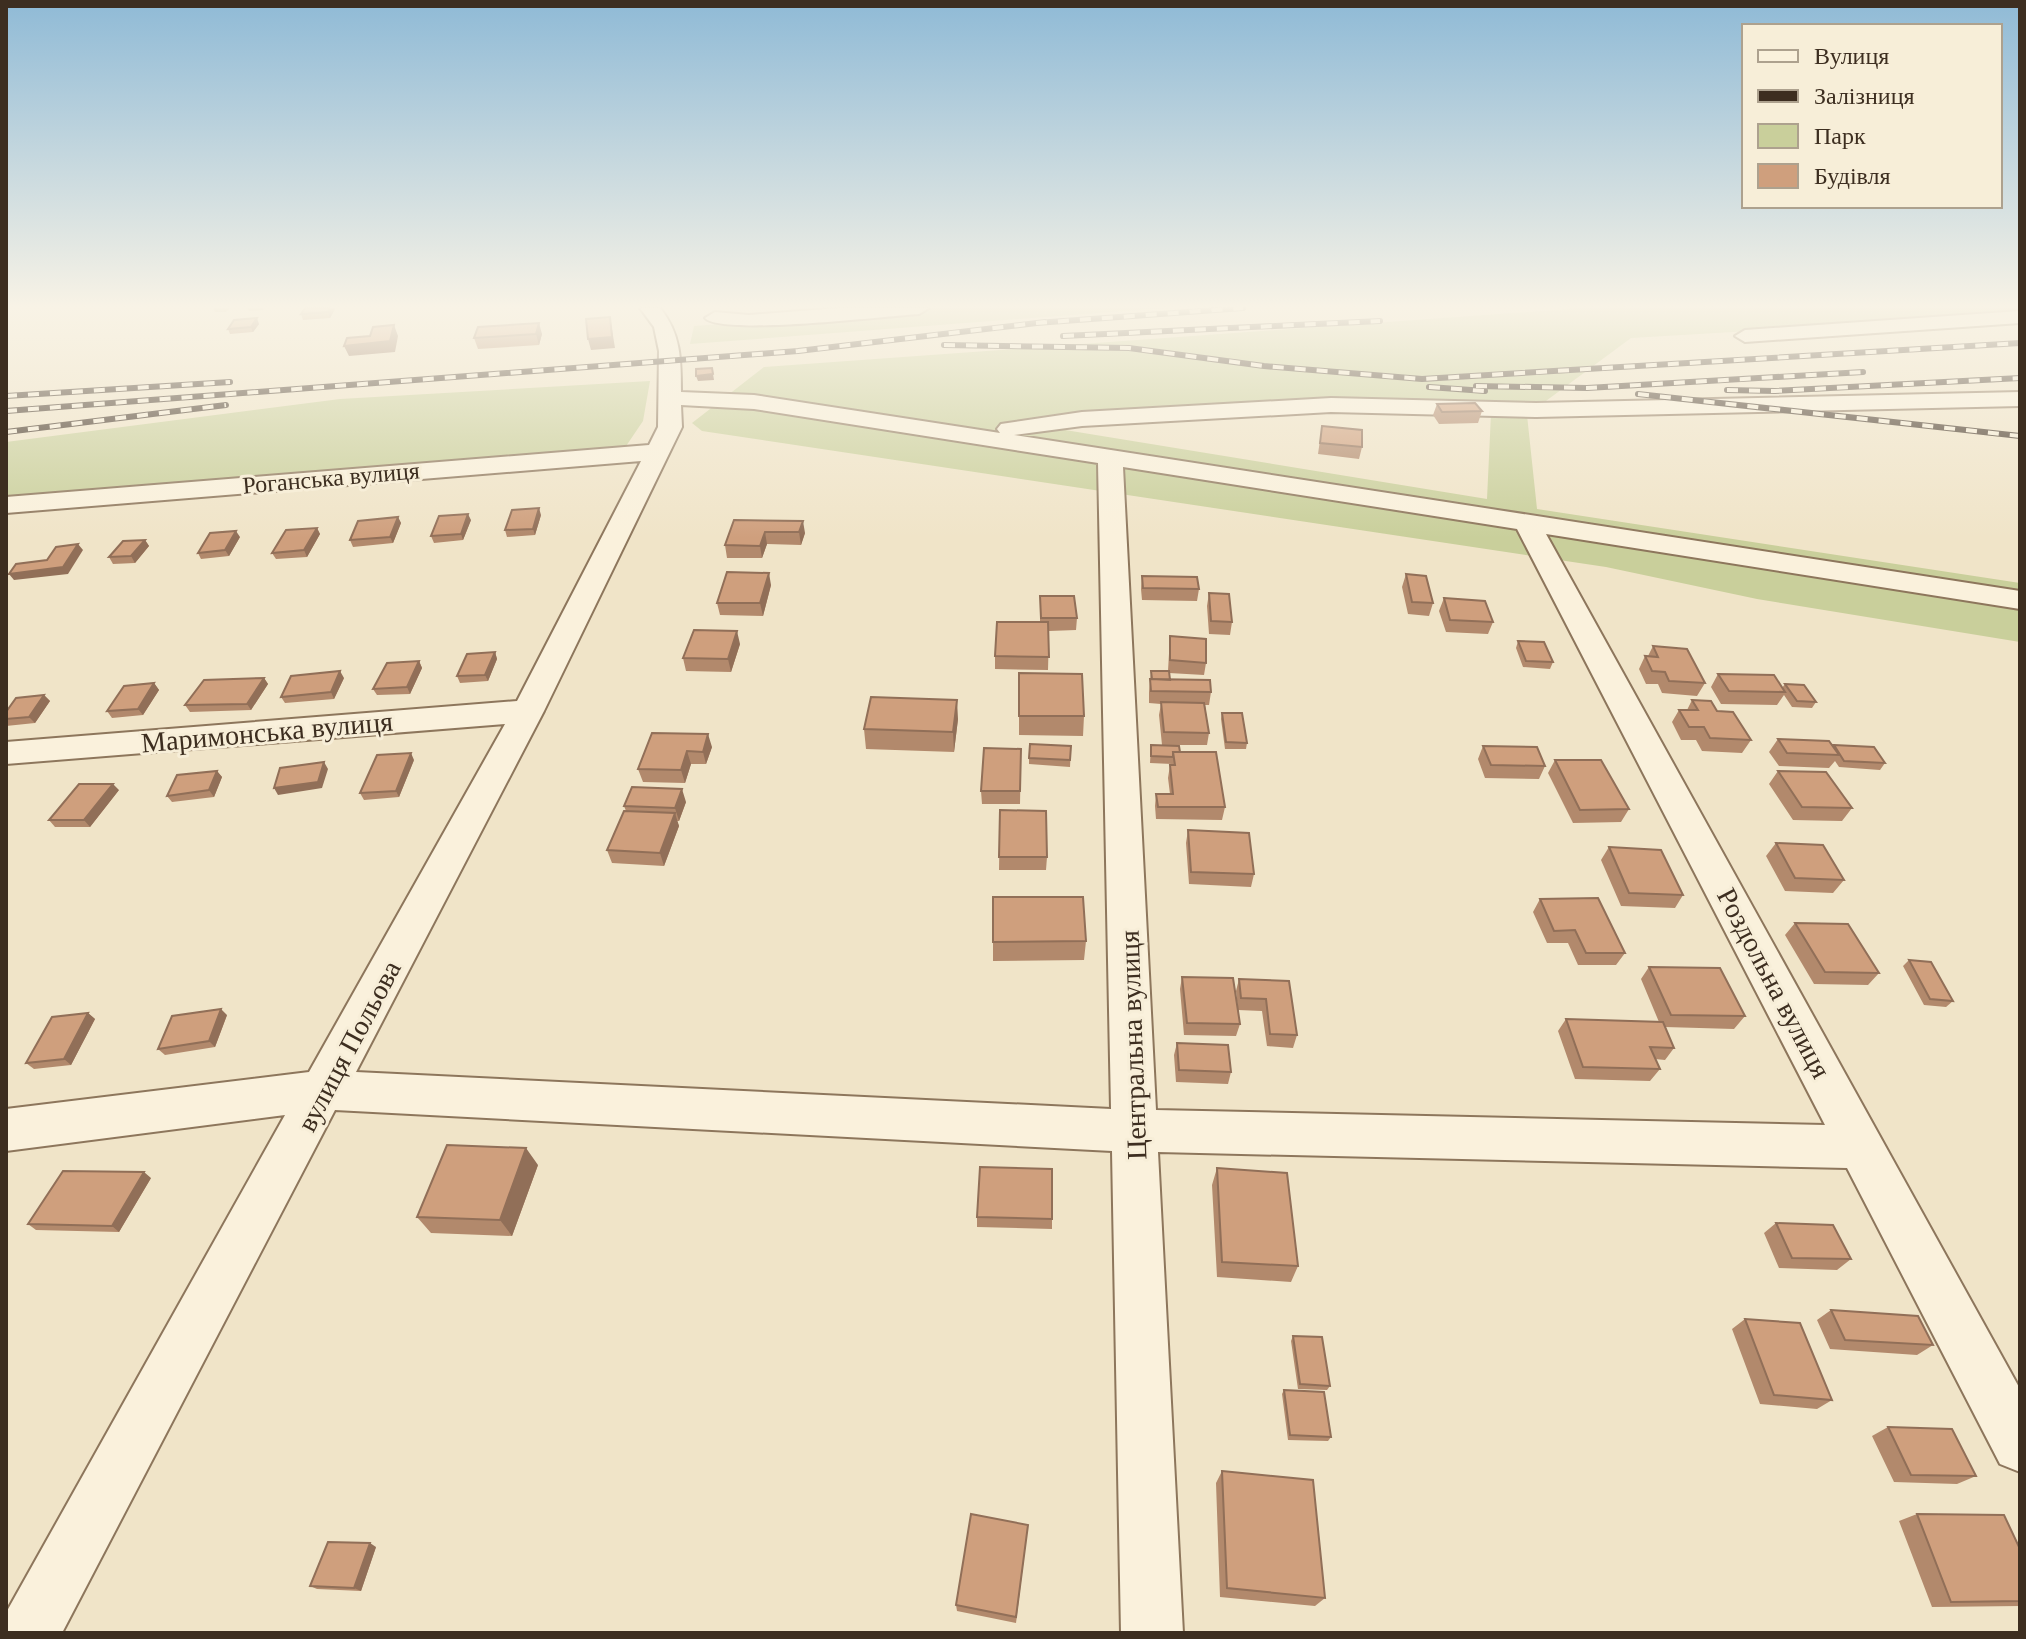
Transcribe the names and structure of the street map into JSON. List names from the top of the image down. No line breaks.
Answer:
{"streets":{"street":["Роганська вулиця","Маримонська вулиця","Роздольна вулиця","Центральна вулиця","вулиця Польова"]},"crossings":[["Роганська вулиця","вулиця Польова"],["Маримонська вулиця","вулиця Польова"]],"legend":["Вулиця","Залізниця","Парк","Будівля"]}
